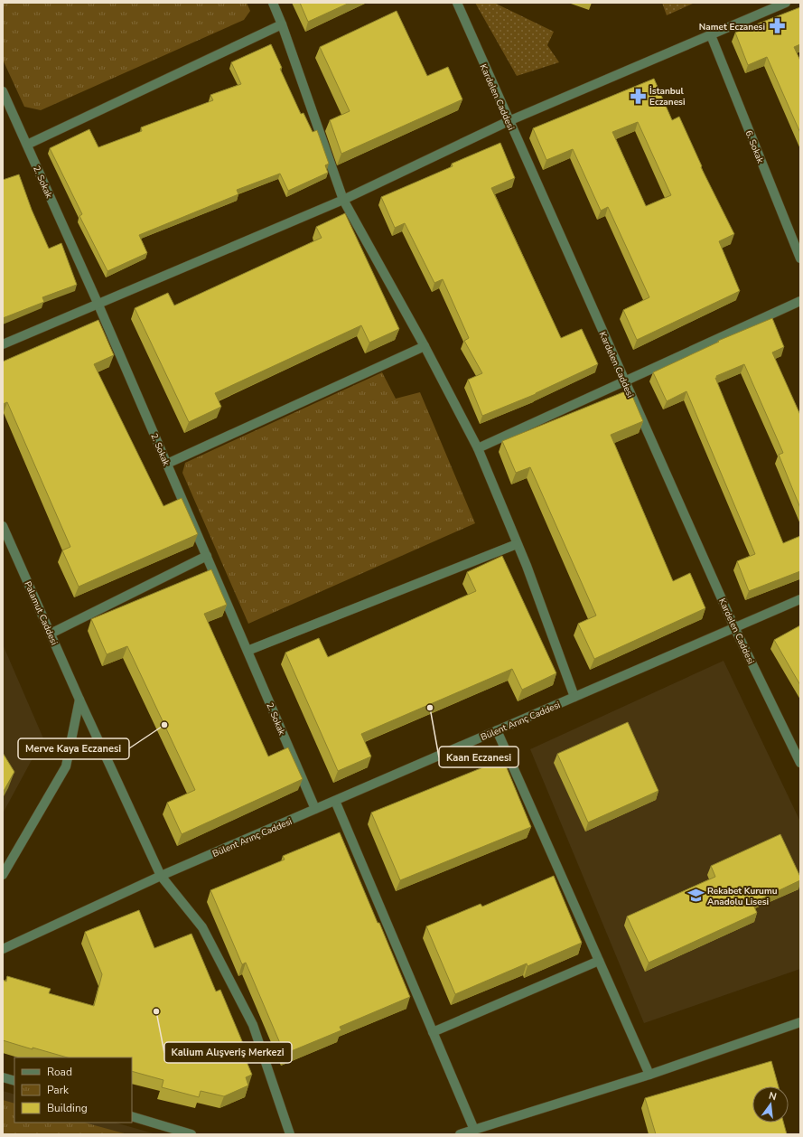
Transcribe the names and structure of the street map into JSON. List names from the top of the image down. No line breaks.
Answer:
{"streets":{"street":["Kardelen Caddesi","6. Sokak","2. Sokak","Palamut Caddesi","Bülent Arınç Caddesi"]},"crossings":[["Kardelen Caddesi","Bülent Arınç Caddesi"],["2. Sokak","Bülent Arınç Caddesi"],["Palamut Caddesi","Bülent Arınç Caddesi"]],"places":{"pharmacy":["Namet Eczanesi","İstanbul Eczanesi"],"other":["Kaan Eczanesi","Merve Kaya Eczanesi","Kalium Alışveriş Merkezi"],"school or university":["Rekabet Kurumu Anadolu Lisesi"]},"legend":["Road","Park","Building"],"north":"top"}
